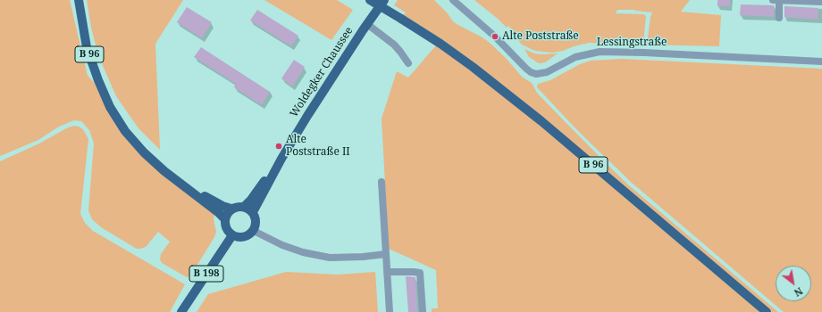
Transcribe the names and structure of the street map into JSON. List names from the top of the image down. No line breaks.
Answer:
{"streets":{"main road":["B 96","Woldegker Chaussee","B 198"],"street":["Lessingstraße"]},"crossings":[["B 96","Woldegker Chaussee"],["B 96","B 198"],["Woldegker Chaussee","B 198"]],"places":["Alte Poststraße","Alte Poststraße II"],"north":"bottom right"}
